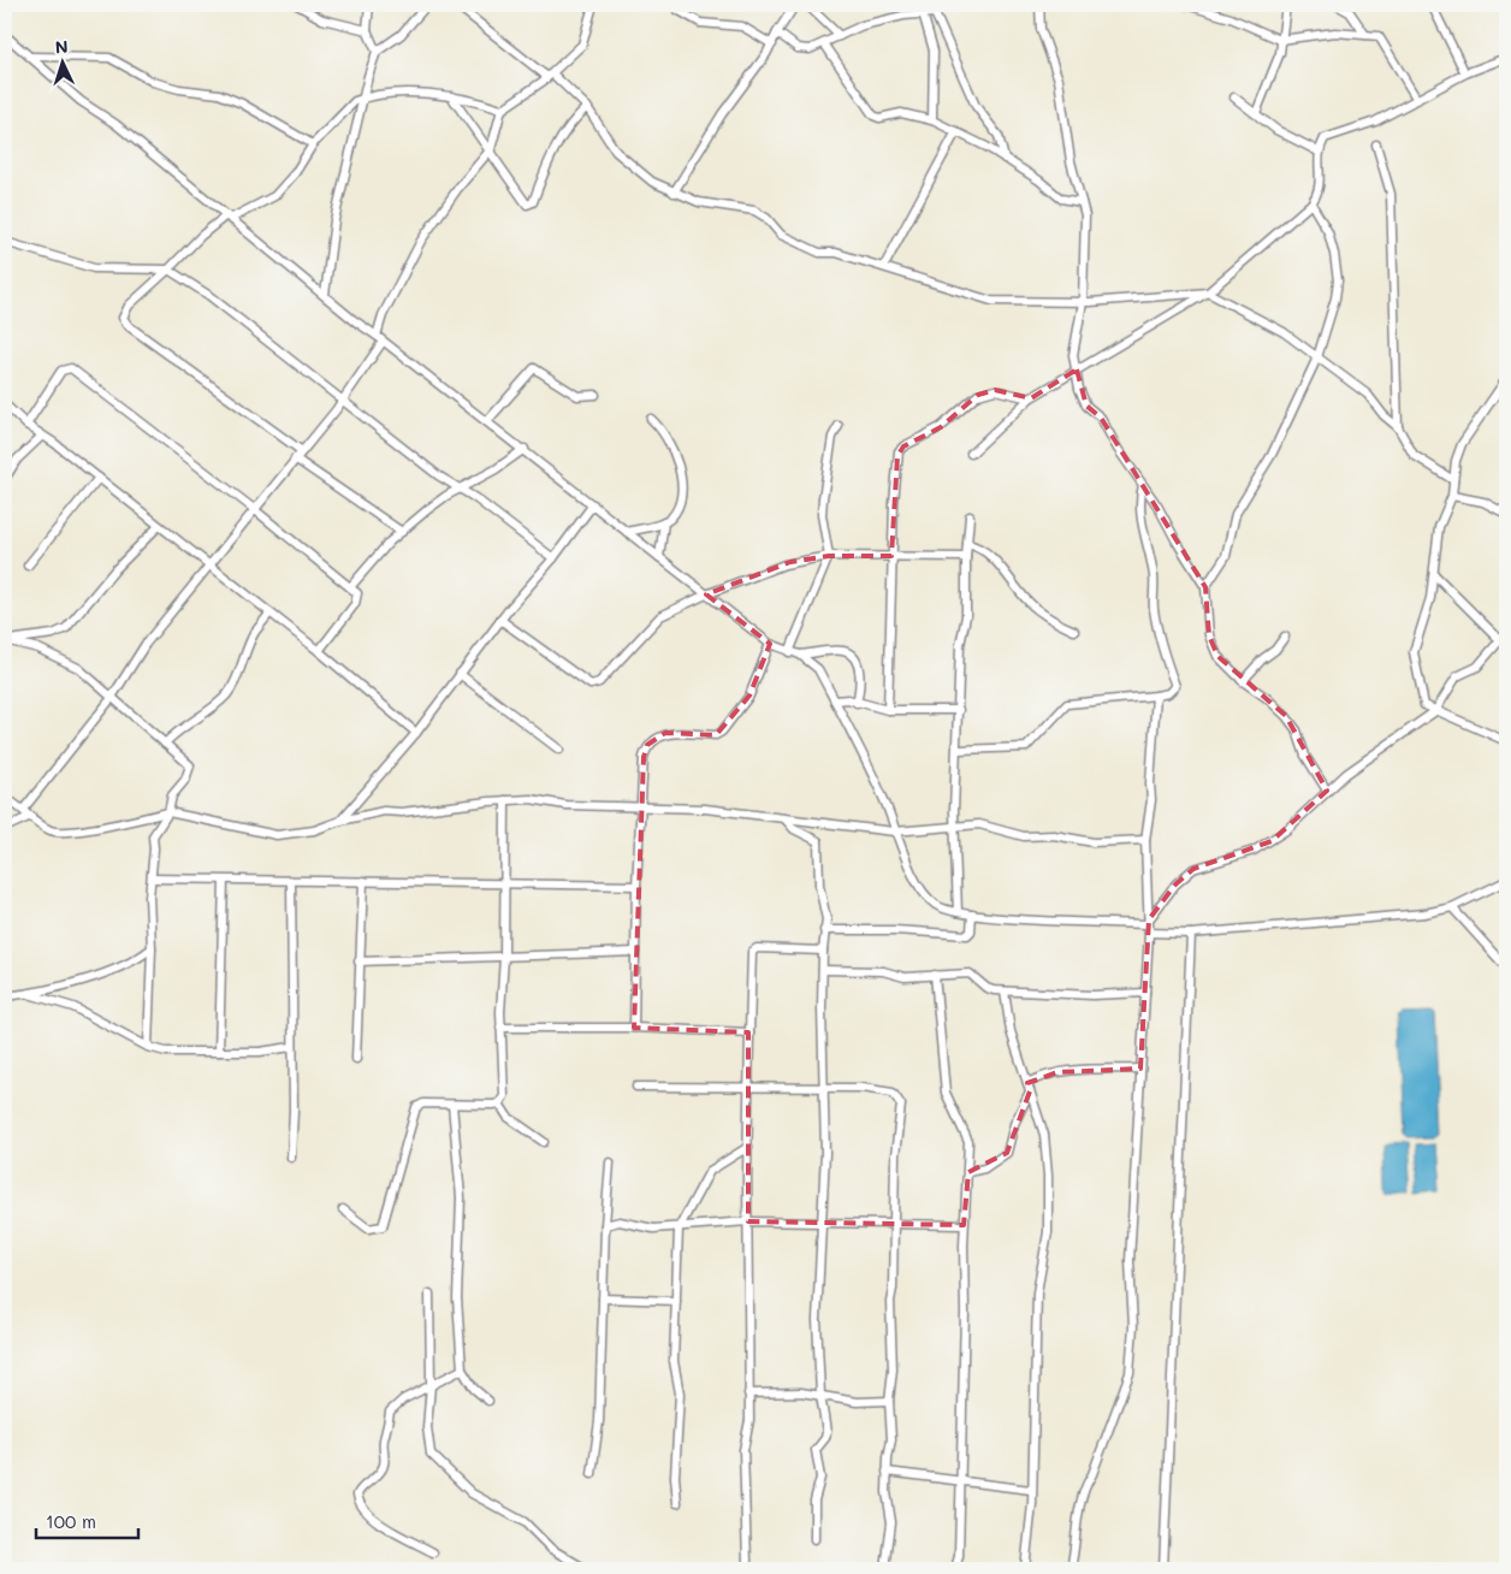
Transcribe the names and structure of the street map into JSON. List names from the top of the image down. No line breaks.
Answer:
{"scale_bar":"100 m","north":"top"}
